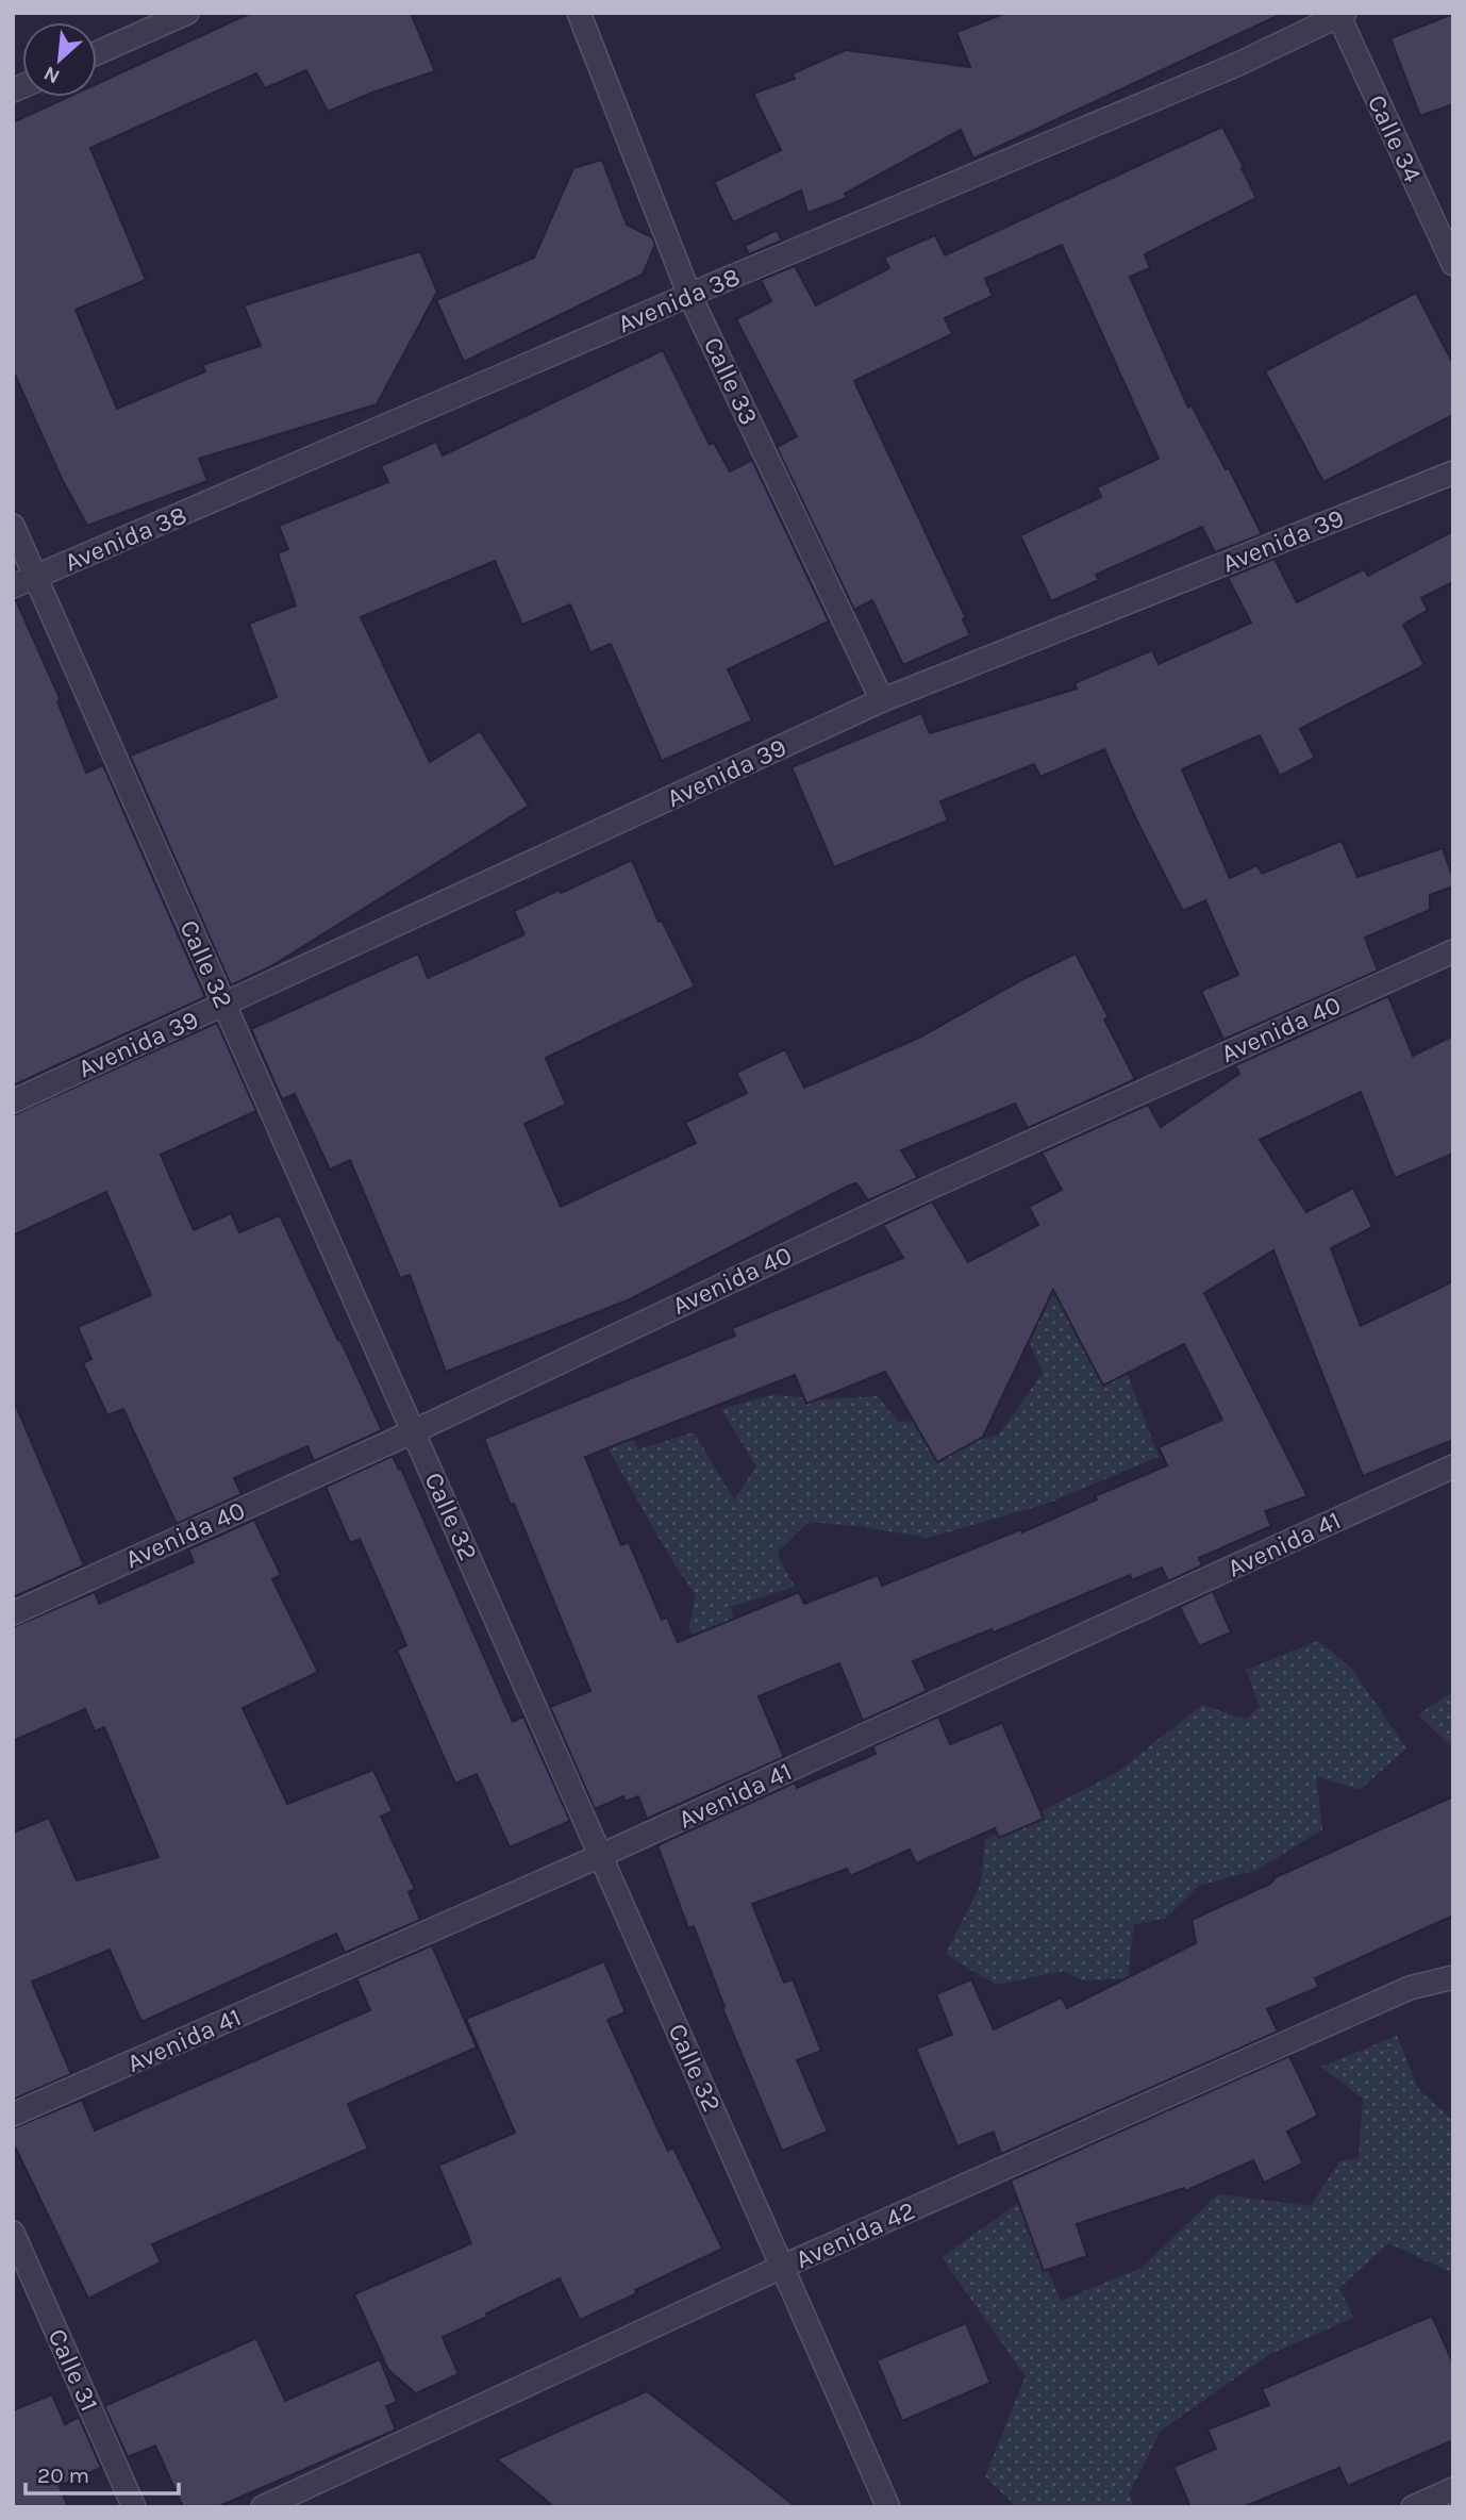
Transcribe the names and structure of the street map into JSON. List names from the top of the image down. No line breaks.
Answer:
{"streets":{"street":["Calle 34","Avenida 38","Calle 33","Avenida 39","Calle 32","Avenida 40","Avenida 41","Avenida 42","Calle 31"]},"crossings":[["Calle 34","Avenida 38"],["Avenida 38","Calle 33"],["Avenida 38","Calle 32"],["Calle 33","Avenida 39"],["Avenida 39","Calle 32"],["Calle 32","Avenida 40"],["Calle 32","Avenida 41"],["Calle 32","Avenida 42"]],"scale_bar":"20 m","north":"bottom left"}
